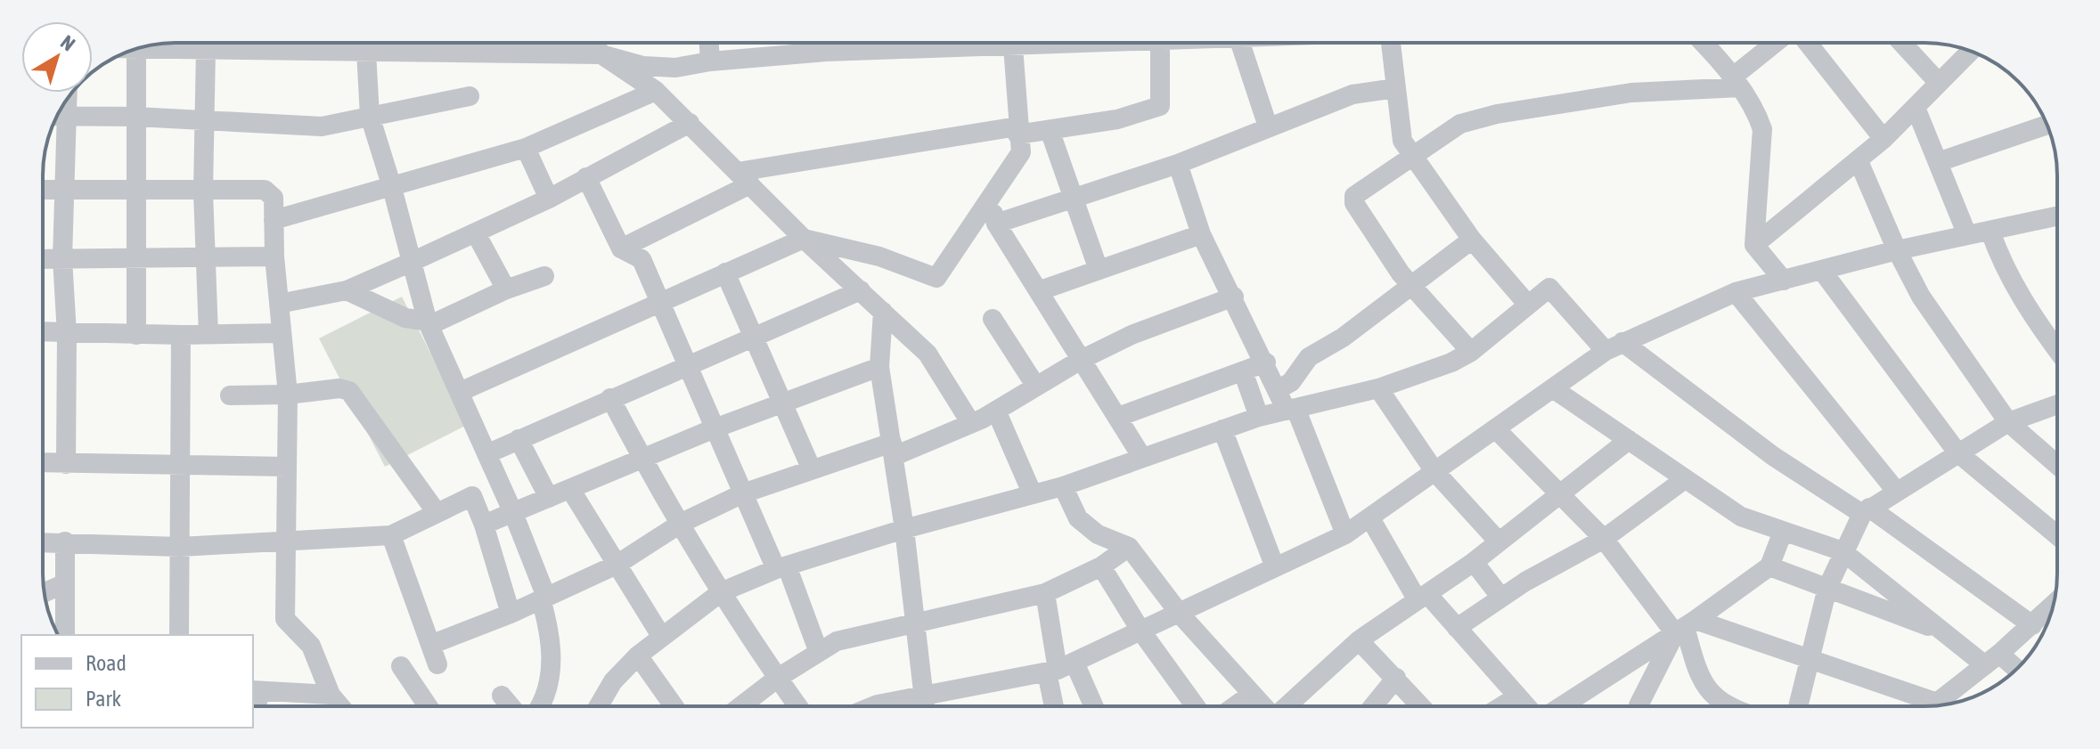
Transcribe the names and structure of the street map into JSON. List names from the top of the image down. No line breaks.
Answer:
{"legend":["Road","Park"],"north":"top right"}
